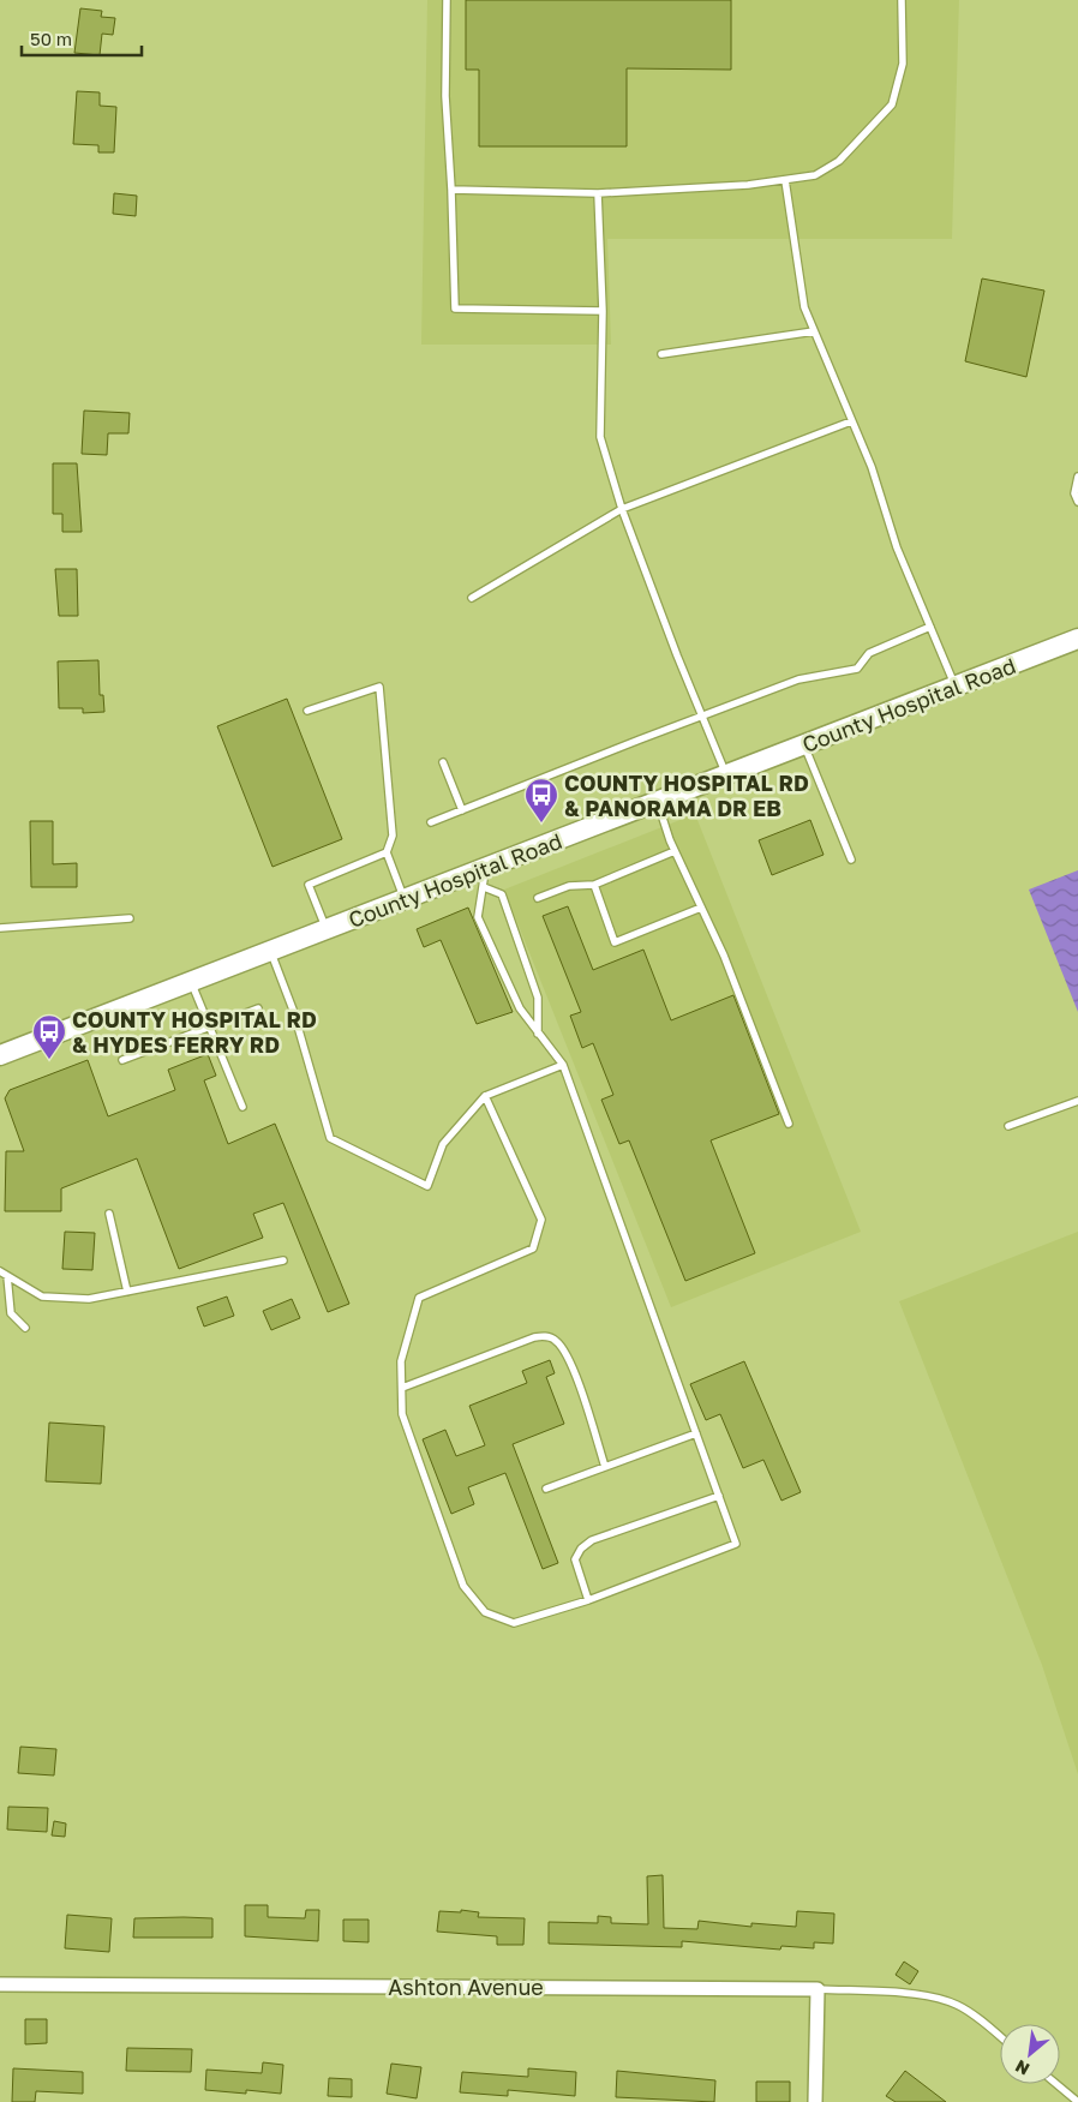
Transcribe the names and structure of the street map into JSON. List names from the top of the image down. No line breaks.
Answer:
{"streets":{"main road":["County Hospital Road"],"street":["Ashton Avenue"]},"places":{"bus stop":["COUNTY HOSPITAL RD & PANORAMA DR EB","COUNTY HOSPITAL RD & HYDES FERRY RD"]},"scale_bar":"50 m","north":"bottom left"}
